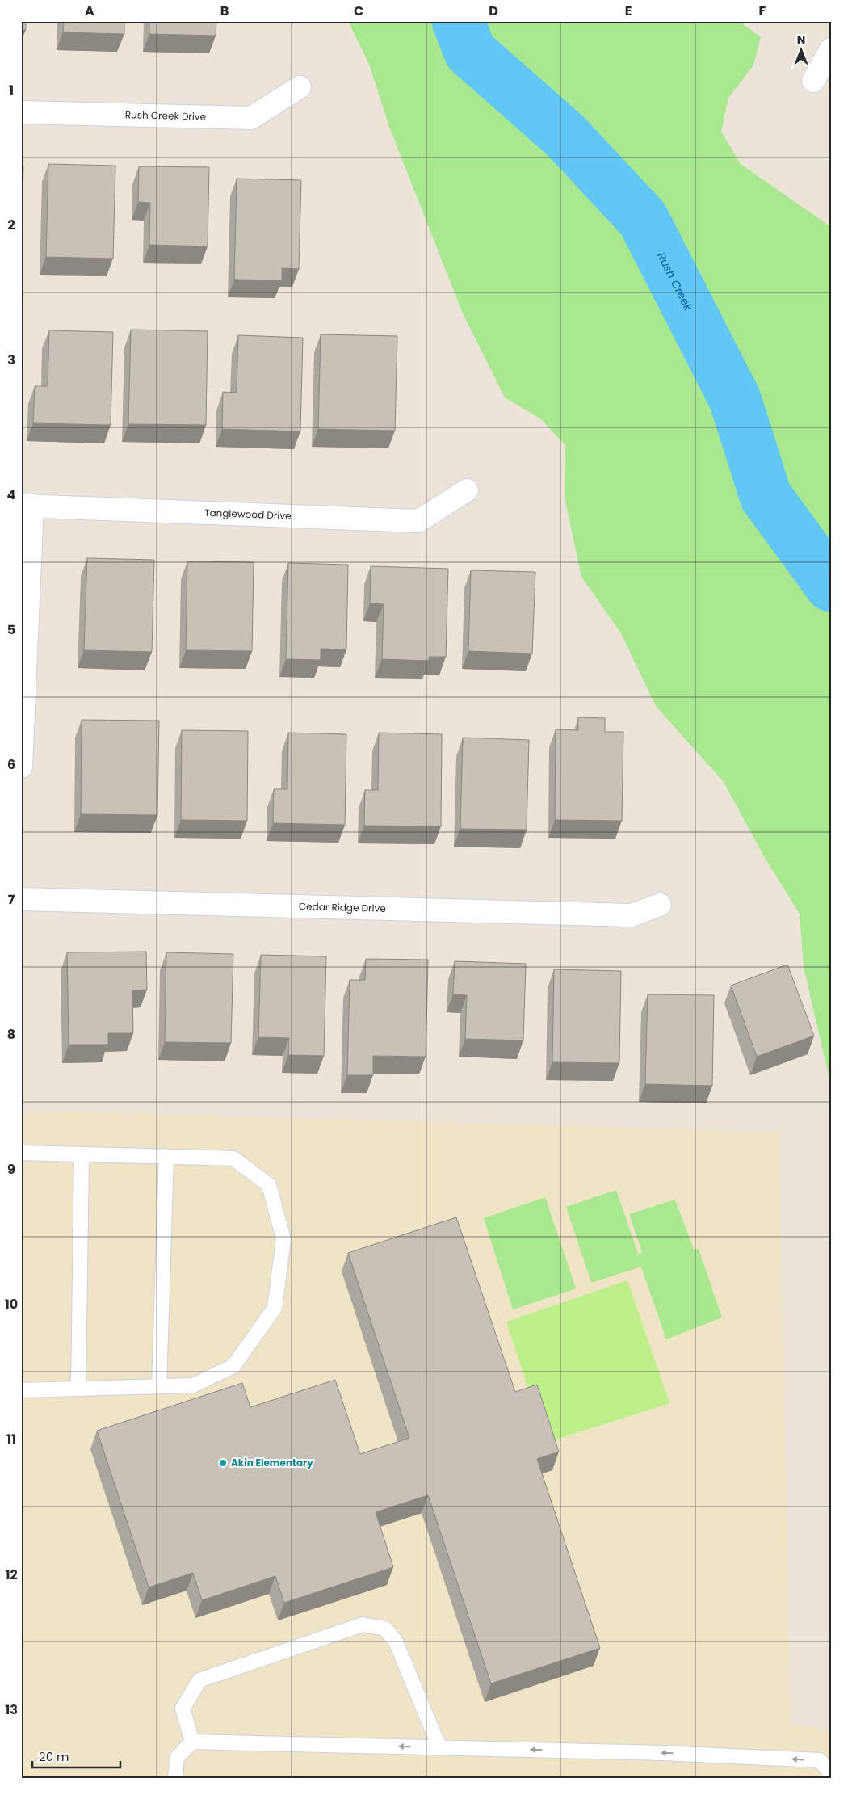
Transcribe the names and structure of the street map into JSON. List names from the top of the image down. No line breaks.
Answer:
{"streets":{"street":["Rush Creek Drive","Tanglewood Drive","Cedar Ridge Drive"]},"water":["Rush Creek"],"places":["Akin Elementary"],"scale_bar":"20 m","north":"top","grid":{"columns":["A","B","C","D","E","F"],"rows":["1","2","3","4","5","6","7","8","9","10","11","12","13"]}}
